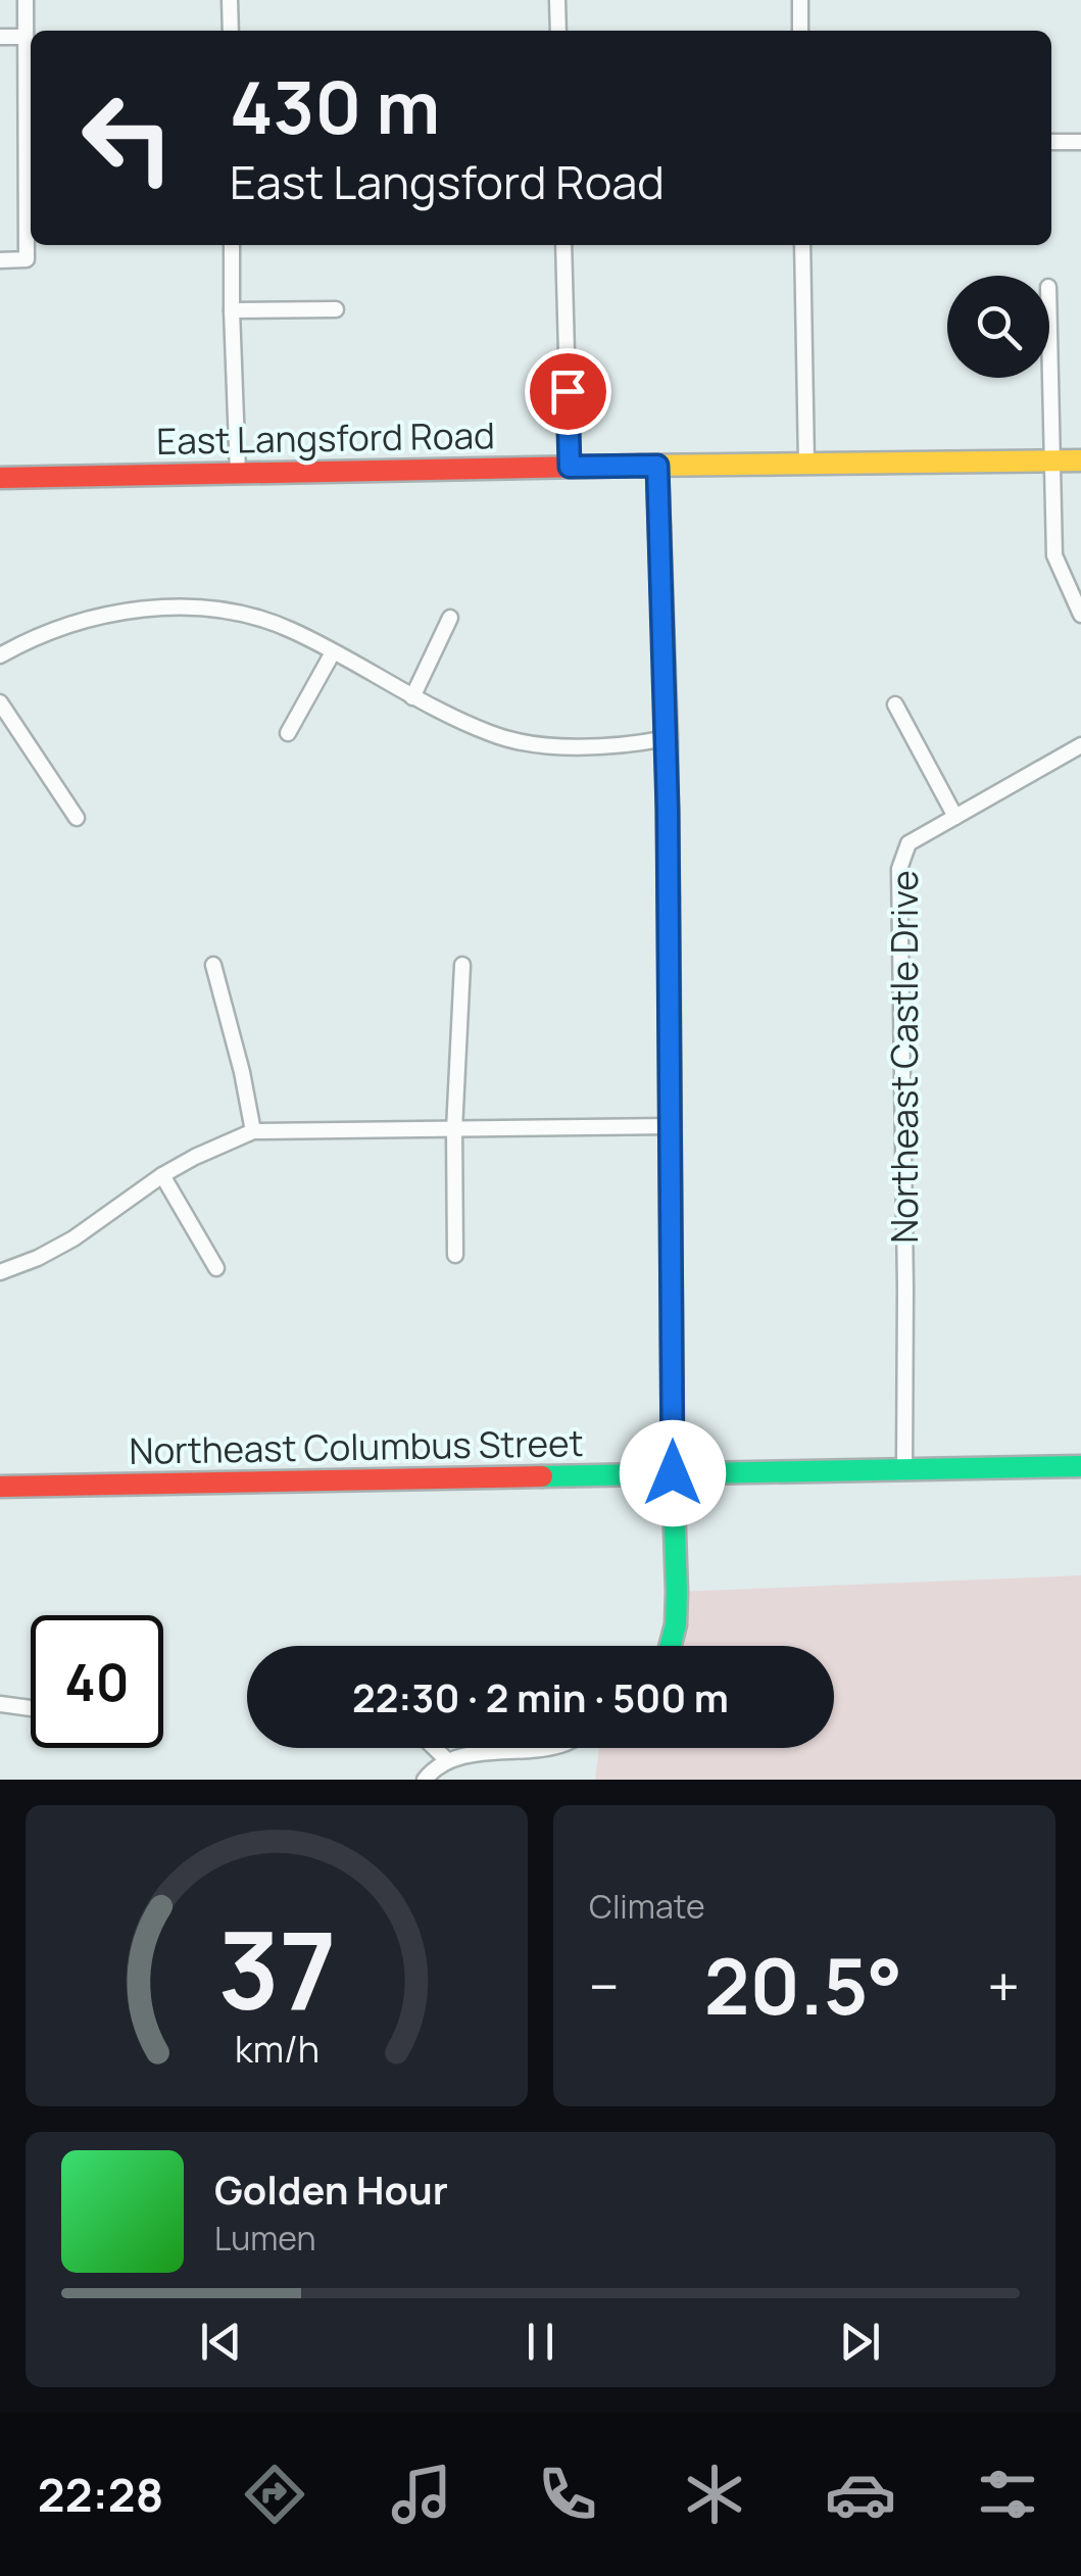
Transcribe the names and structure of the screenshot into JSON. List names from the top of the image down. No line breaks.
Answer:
{"streets":{"street":["East Langsford Road","Northeast Castle Drive","Northeast Columbus Street"]},"crossings":[["Northeast Castle Drive","Northeast Columbus Street"]],"page":{"turn":["430 m","East Langsford Road"],"limit":"40","trip":"22:30 · 2 min · 500 m","tile":"Climate","heat":["−","20.5°","+"],"song":["Golden Hour","Lumen"],"tabs":"22:28","gauge":["37","km/h"]}}
